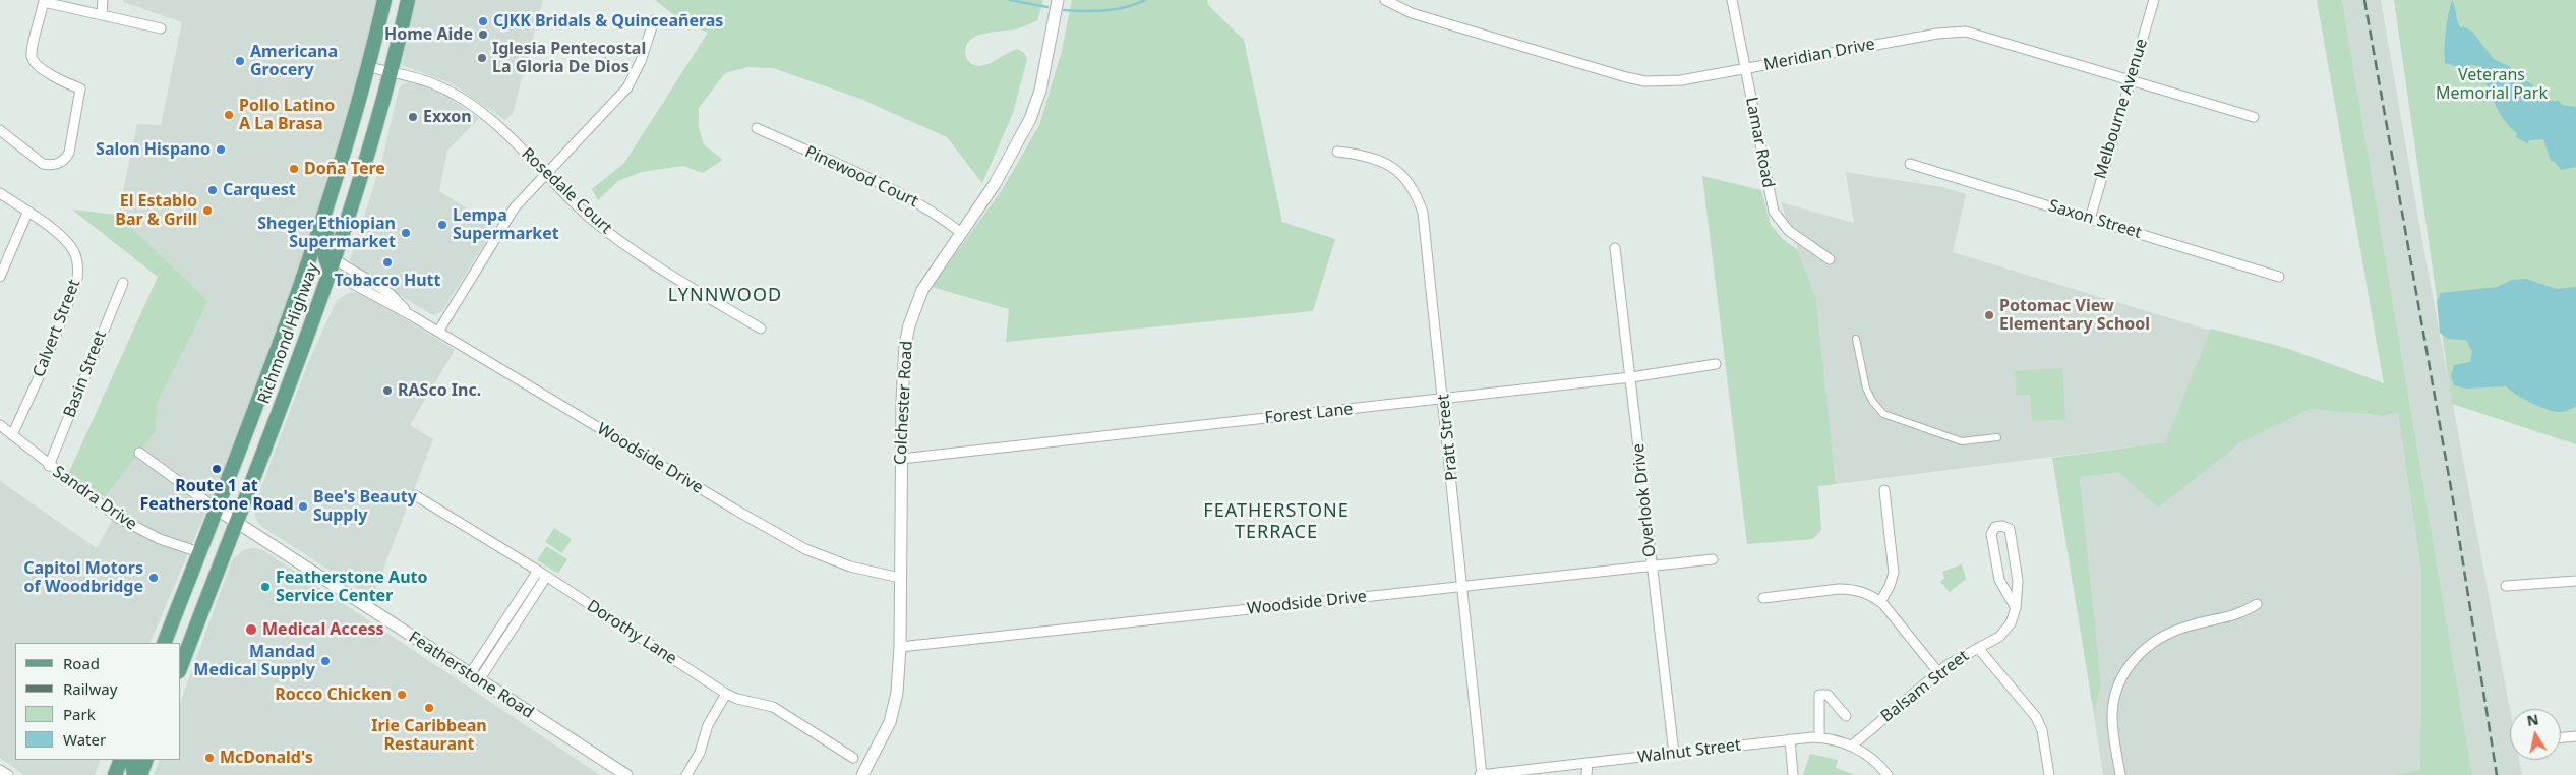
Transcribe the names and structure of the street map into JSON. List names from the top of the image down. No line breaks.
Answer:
{"streets":{"main road":["Richmond Highway"],"street":["Meridian Drive","Melbourne Avenue","Lamar Road","Pinewood Court","Rosedale Court","Saxon Street","Calvert Street","Basin Street","Colchester Road","Forest Lane","Pratt Street","Woodside Drive","Sandra Drive","Overlook Drive","Dorothy Lane","Featherstone Road","Balsam Street","Walnut Street"]},"crossings":[["Meridian Drive","Melbourne Avenue"],["Meridian Drive","Lamar Road"],["Melbourne Avenue","Saxon Street"],["Pinewood Court","Colchester Road"],["Rosedale Court","Richmond Highway"],["Calvert Street","Sandra Drive"],["Richmond Highway","Woodside Drive"],["Richmond Highway","Sandra Drive"],["Richmond Highway","Featherstone Road"],["Basin Street","Sandra Drive"],["Colchester Road","Forest Lane"],["Colchester Road","Woodside Drive"],["Forest Lane","Pratt Street"],["Forest Lane","Overlook Drive"],["Pratt Street","Woodside Drive"],["Pratt Street","Walnut Street"],["Woodside Drive","Overlook Drive"],["Overlook Drive","Walnut Street"],["Balsam Street","Walnut Street"]],"districts":["LYNNWOOD","FEATHERSTONE TERRACE"],"parks":["Veterans Memorial Park"],"places":["CJKK Bridals & Quinceañeras","Home Aide","Iglesia Pentecostal La Gloria De Dios","Americana Grocery","Pollo Latino A La Brasa","Exxon","Salon Hispano","Doña Tere","Carquest","El Establo Bar & Grill","Lempa Supermarket","Sheger Ethiopian Supermarket","Tobacco Hutt","Potomac View Elementary School","RASco Inc.","Route 1 at Featherstone Road","Bee's Beauty Supply","Capitol Motors of Woodbridge","Featherstone Auto Service Center","Medical Access","Mandad Medical Supply","Rocco Chicken","Irie Caribbean Restaurant","McDonald's"],"legend":["Road","Railway","Park","Water"],"north":"top"}
